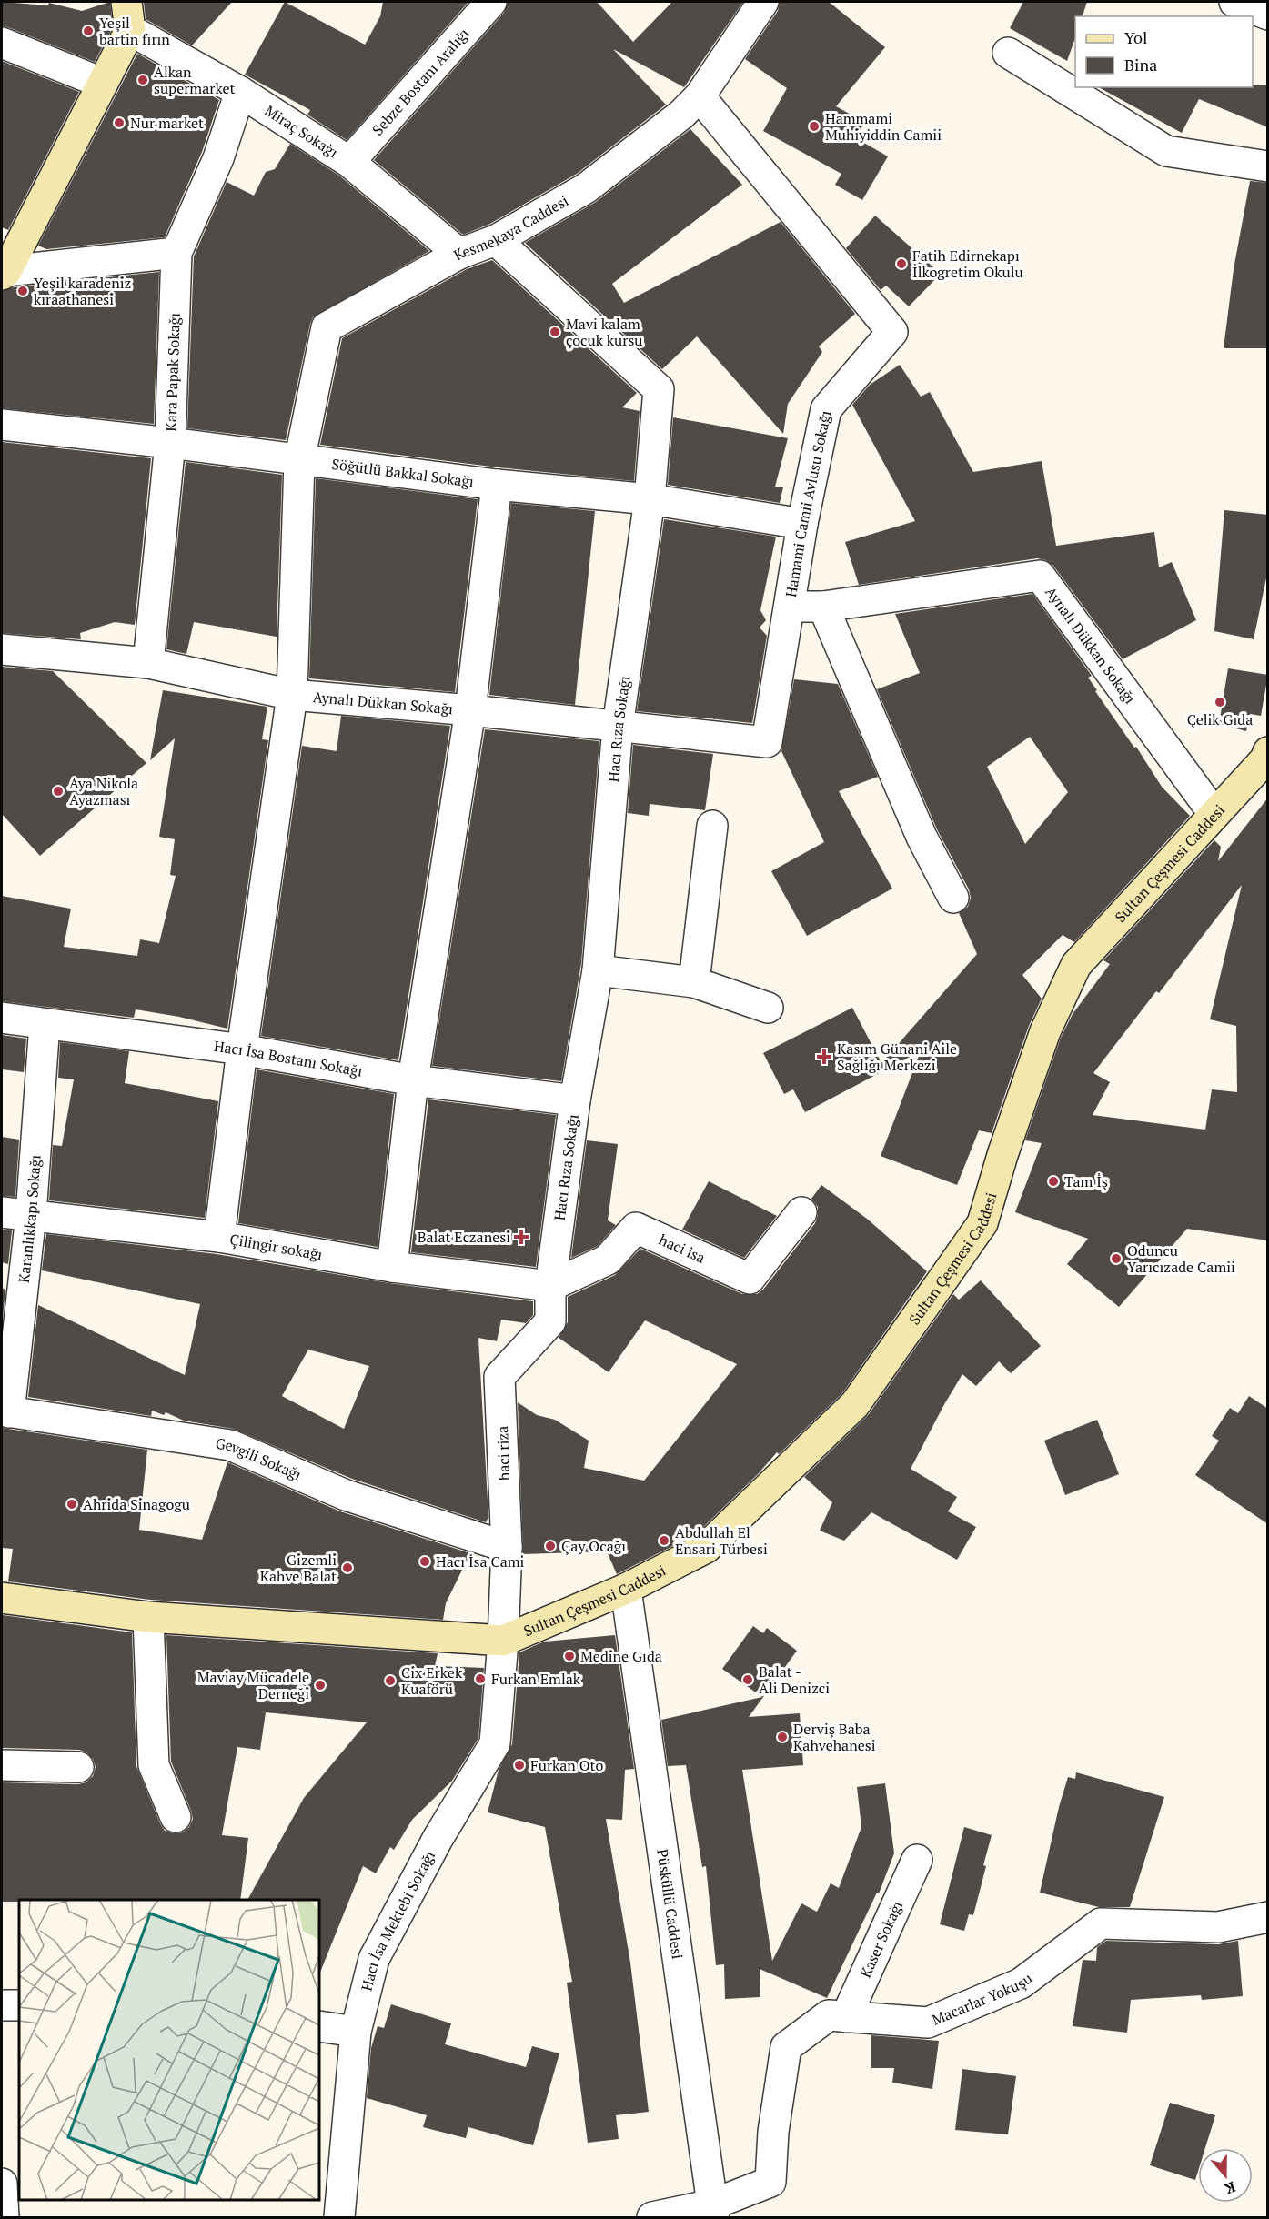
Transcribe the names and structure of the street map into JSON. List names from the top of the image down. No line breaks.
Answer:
{"streets":{"street":["Sebze Bostanı Aralığı","Miraç Sokağı","Kesmekaya Caddesi","Kara Papak Sokağı","Söğütlü Bakkal Sokağı","Hamami Camii Avlusu Sokağı","Aynalı Dükkan Sokağı","Hacı Rıza Sokağı","Sultan Çeşmesi Caddesi","Hacı İsa Bostanı Sokağı","Karanlıkkapı Sokağı","Çilingir sokağı","haci isa","haci riza","Gevgili Sokağı","Püsküllü Caddesi","Hacı İsa Mektebi Sokağı","Kaser Sokağı","Macarlar Yokuşu"]},"crossings":[["Sebze Bostanı Aralığı","Miraç Sokağı"],["Miraç Sokağı","Kesmekaya Caddesi"],["Miraç Sokağı","Kara Papak Sokağı"],["Kesmekaya Caddesi","Söğütlü Bakkal Sokağı"],["Kesmekaya Caddesi","Hamami Camii Avlusu Sokağı"],["Kesmekaya Caddesi","Aynalı Dükkan Sokağı"],["Kesmekaya Caddesi","Hacı Rıza Sokağı"],["Kesmekaya Caddesi","Hacı İsa Bostanı Sokağı"],["Kesmekaya Caddesi","Çilingir sokağı"],["Kara Papak Sokağı","Söğütlü Bakkal Sokağı"],["Kara Papak Sokağı","Aynalı Dükkan Sokağı"],["Söğütlü Bakkal Sokağı","Hamami Camii Avlusu Sokağı"],["Söğütlü Bakkal Sokağı","Hacı Rıza Sokağı"],["Hamami Camii Avlusu Sokağı","Aynalı Dükkan Sokağı"],["Aynalı Dükkan Sokağı","Hacı Rıza Sokağı"],["Aynalı Dükkan Sokağı","Sultan Çeşmesi Caddesi"],["Hacı Rıza Sokağı","Hacı İsa Bostanı Sokağı"],["Hacı Rıza Sokağı","Çilingir sokağı"],["Hacı Rıza Sokağı","haci isa"],["Hacı Rıza Sokağı","haci riza"],["Sultan Çeşmesi Caddesi","haci riza"],["Sultan Çeşmesi Caddesi","Püsküllü Caddesi"],["Sultan Çeşmesi Caddesi","Hacı İsa Mektebi Sokağı"],["Hacı İsa Bostanı Sokağı","Karanlıkkapı Sokağı"],["Karanlıkkapı Sokağı","Çilingir sokağı"],["Karanlıkkapı Sokağı","Gevgili Sokağı"],["Çilingir sokağı","haci isa"],["Çilingir sokağı","haci riza"],["haci isa","haci riza"],["haci riza","Gevgili Sokağı"],["haci riza","Hacı İsa Mektebi Sokağı"],["Püsküllü Caddesi","Macarlar Yokuşu"],["Kaser Sokağı","Macarlar Yokuşu"]],"places":{"other":["Yeşil bartin fırın","Alkan supermarket","Nur market","Hammami Muhiyiddin Camii","Fatih Edirnekapı İlkogretim Okulu","Yeşil karadeniz kıraathanesi","Mavi kalam çocuk kursu","Çelik Gıda","Aya Nikola Ayazması","Tam İş","Oduncu Yarıcızade Camii","Ahrida Sinagogu","Abdullah El Ensari Türbesi","Çay Ocağı","Hacı İsa Cami","Gizemli Kahve Balat","Medine Gıda","Furkan Emlak","Balat - Ali Denizci","Cix Erkek Kuaförü","Maviay Mücadele Derneği","Derviş Baba Kahvehanesi","Furkan Oto"],"health":["Kasım Günani Aile Sağlığı Merkezi","Balat Eczanesi"]},"legend":["Yol","Bina"],"north":"bottom"}
